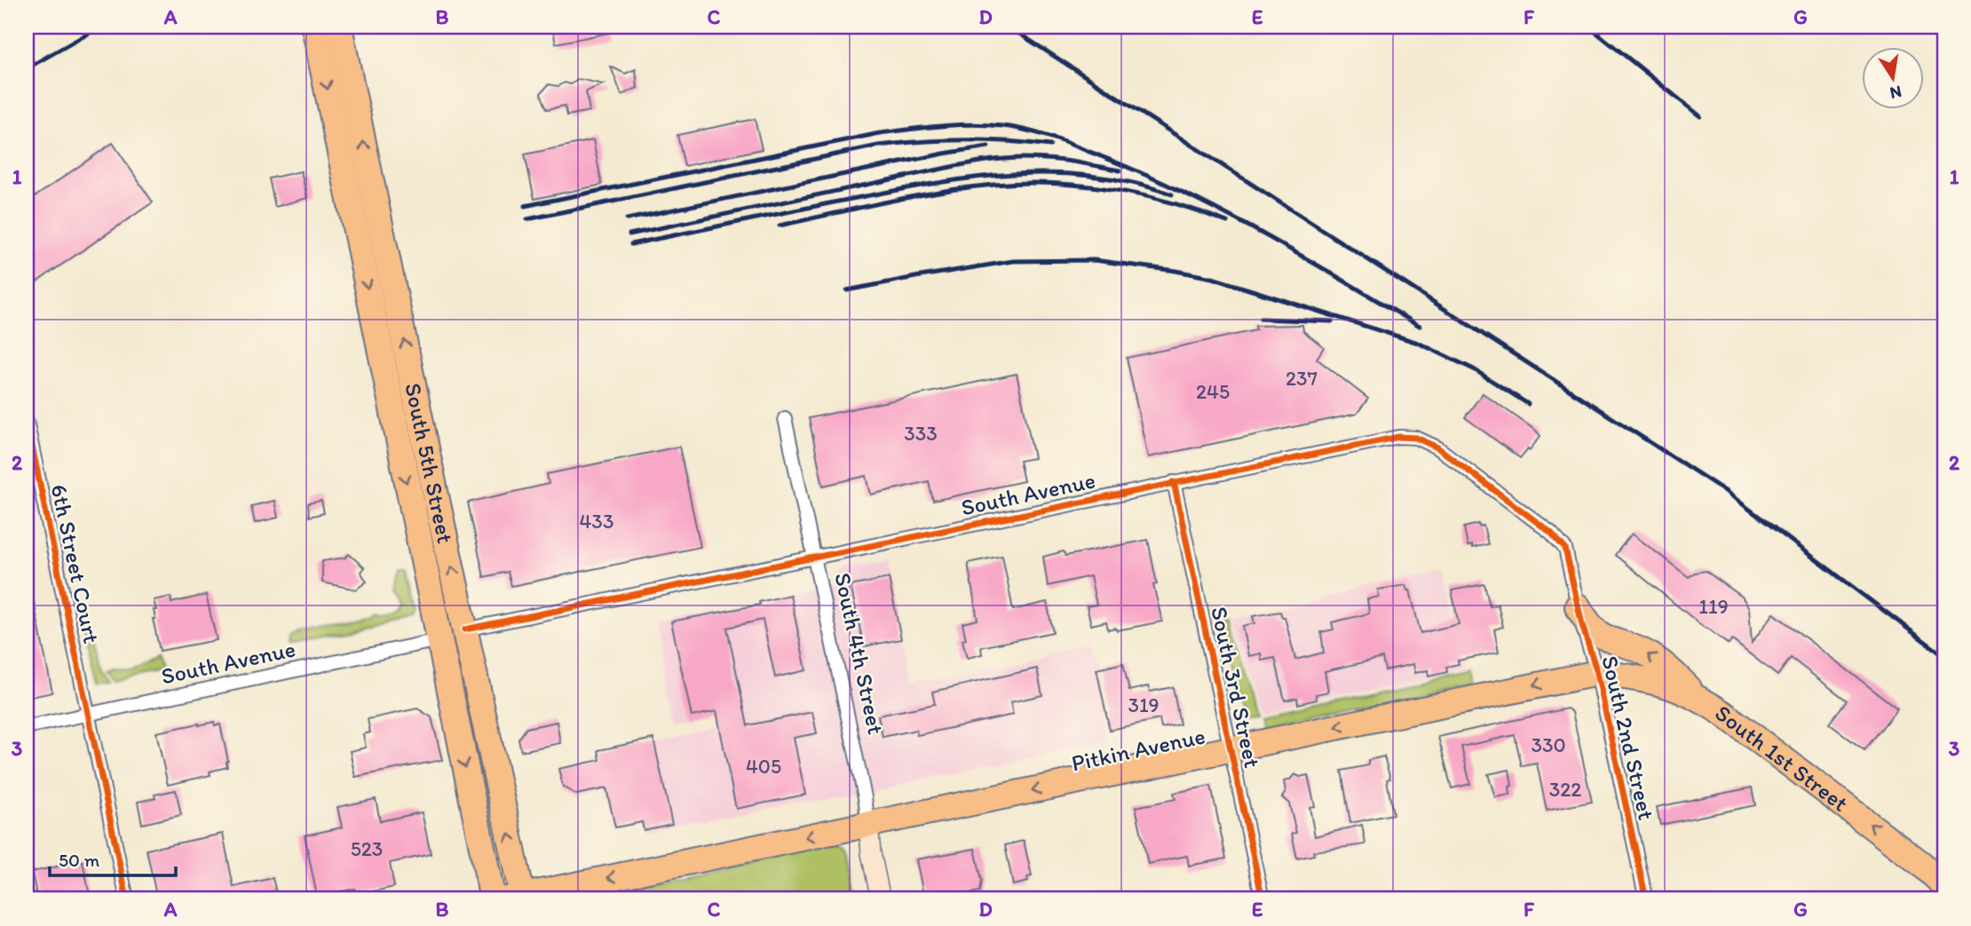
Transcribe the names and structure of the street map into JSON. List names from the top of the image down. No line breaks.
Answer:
{"streets":{"highway":["South 5th Street","Pitkin Avenue","South 1st Street"],"main road":["South 4th Street"],"street":["South Avenue","6th Street Court","South 3rd Street","South 2nd Street"]},"crossings":[["South 5th Street","South Avenue"],["South 5th Street","Pitkin Avenue"],["South Avenue","6th Street Court"],["South Avenue","South 4th Street"],["South Avenue","South 3rd Street"],["South Avenue","South 2nd Street"],["South 4th Street","Pitkin Avenue"],["South 3rd Street","Pitkin Avenue"],["South 2nd Street","Pitkin Avenue"],["South 2nd Street","South 1st Street"],["Pitkin Avenue","South 1st Street"]],"one_way":["Pitkin Avenue","South 1st Street"],"house_numbers":["237","245","333","433","119","319","330","405","322","523"],"scale_bar":"50 m","north":"bottom","grid":{"columns":["A","B","C","D","E","F","G"],"rows":["1","2","3"]}}
